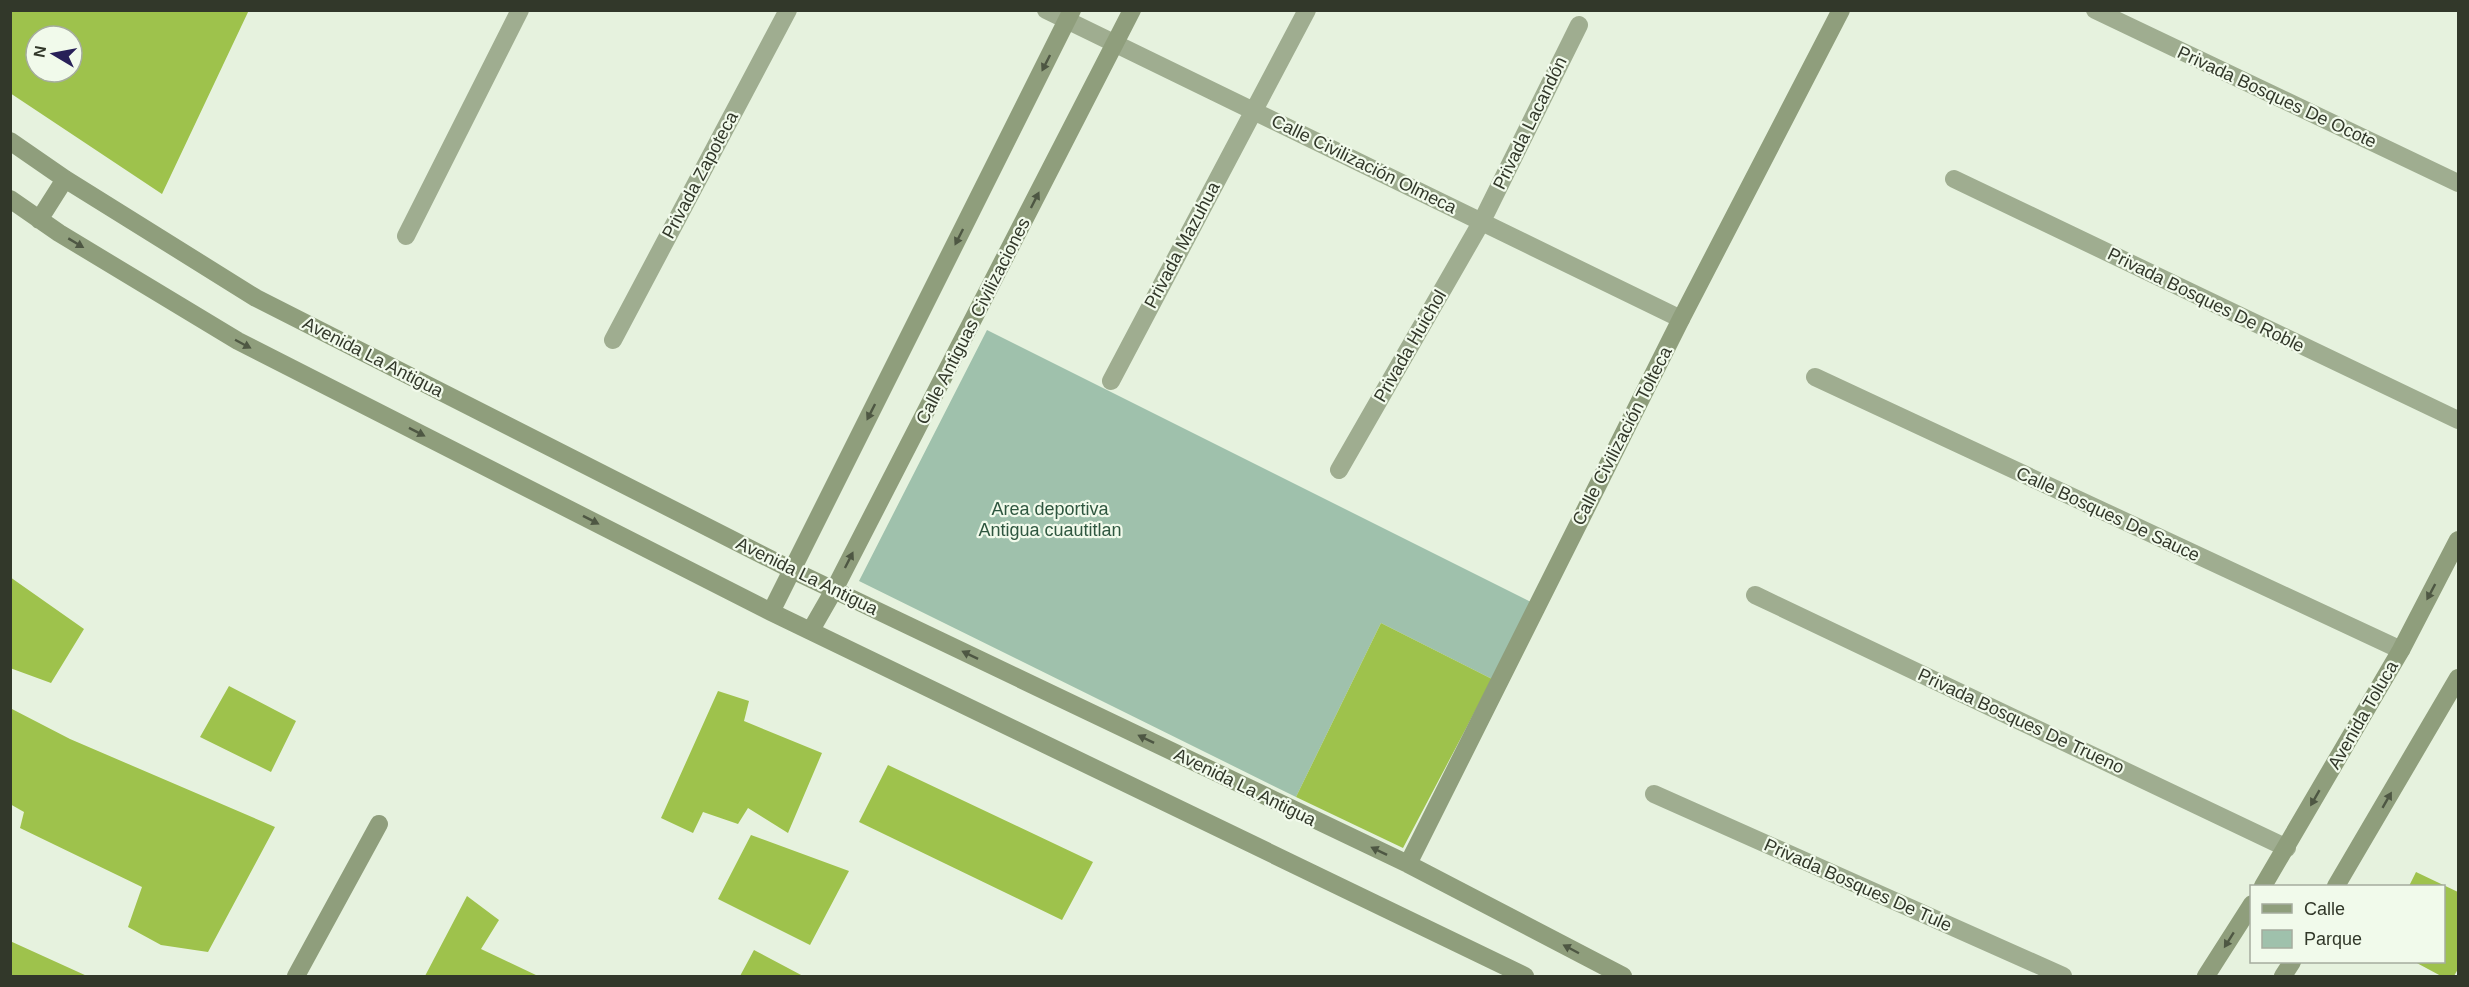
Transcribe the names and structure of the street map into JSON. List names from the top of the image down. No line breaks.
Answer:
{"streets":{"street":["Privada Bosques De Ocote","Privada Lacandón","Calle Civilización Olmeca","Privada Zapoteca","Privada Mazuhua","Privada Bosques De Roble","Calle Antiguas Civilizaciones","Privada Huichol","Avenida La Antigua","Calle Civilización Tolteca","Calle Bosques De Sauce","Avenida Toluca","Privada Bosques De Trueno","Privada Bosques De Tule"]},"crossings":[["Privada Lacandón","Calle Civilización Olmeca"],["Privada Lacandón","Privada Huichol"],["Calle Civilización Olmeca","Privada Mazuhua"],["Calle Civilización Olmeca","Calle Antiguas Civilizaciones"],["Calle Civilización Olmeca","Privada Huichol"],["Calle Civilización Olmeca","Calle Civilización Tolteca"],["Calle Antiguas Civilizaciones","Avenida La Antigua"],["Avenida La Antigua","Calle Civilización Tolteca"],["Calle Bosques De Sauce","Avenida Toluca"],["Avenida Toluca","Privada Bosques De Trueno"]],"parks":["Area deportiva Antigua cuautitlan"],"legend":["Calle","Parque"],"north":"left"}
